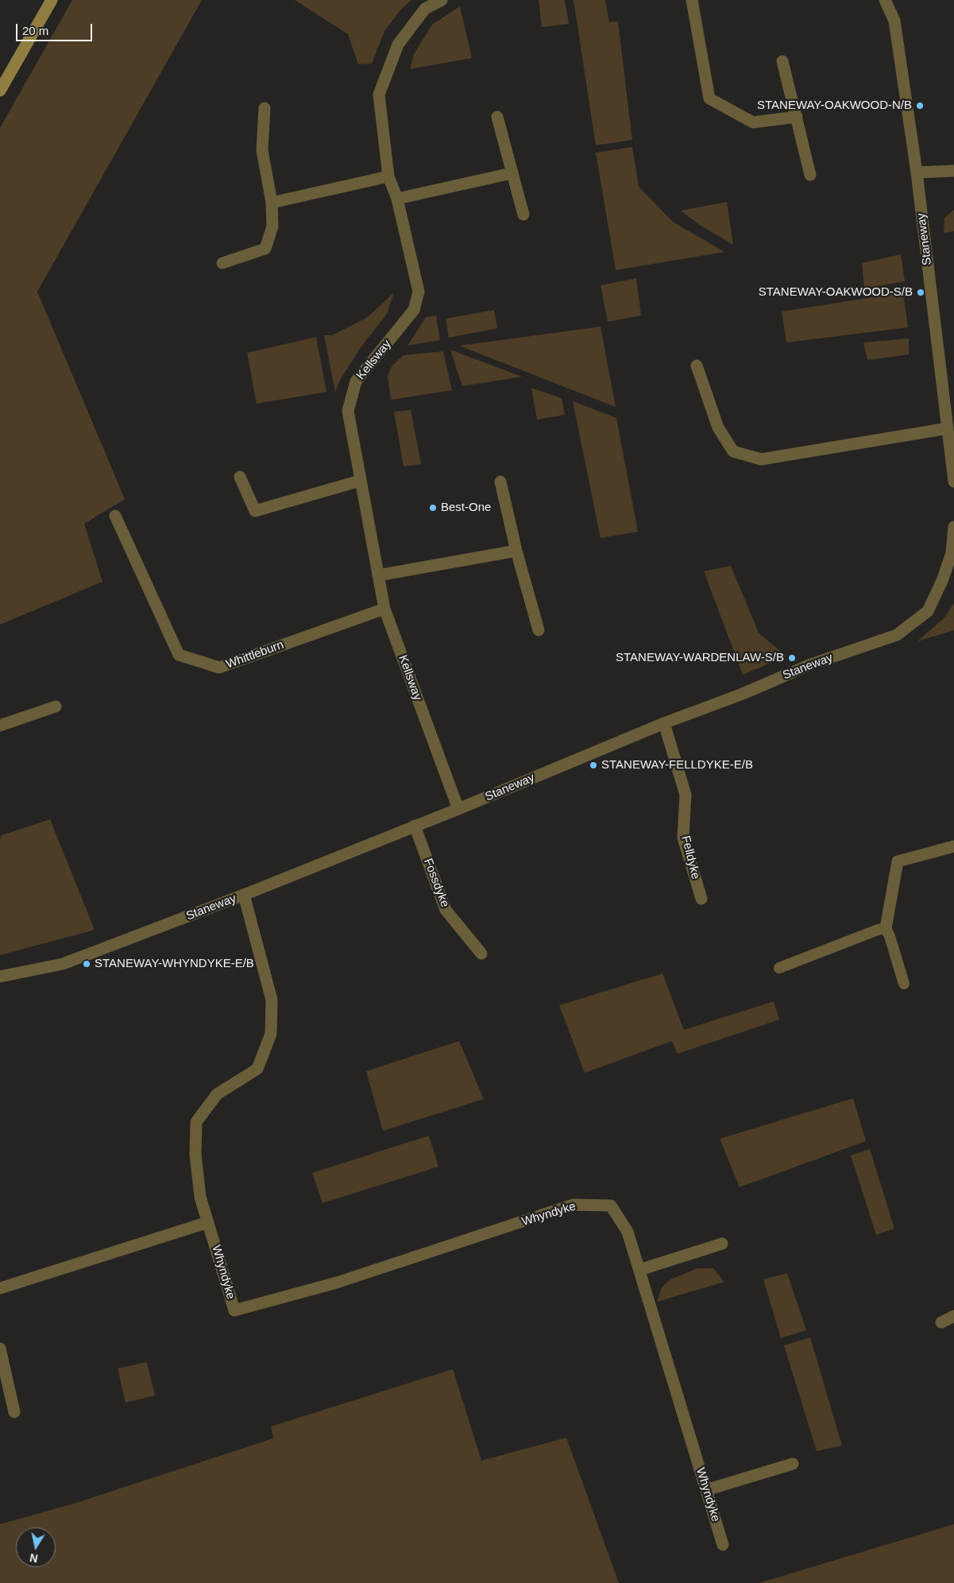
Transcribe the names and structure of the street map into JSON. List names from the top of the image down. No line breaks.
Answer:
{"streets":{"street":["Staneway","Kellsway","Whittleburn","Felldyke","Fossdyke","Whyndyke"]},"crossings":[["Staneway","Kellsway"],["Staneway","Felldyke"],["Staneway","Fossdyke"],["Staneway","Whyndyke"],["Kellsway","Whittleburn"]],"places":["STANEWAY-OAKWOOD-N/B","STANEWAY-OAKWOOD-S/B","Best-One","STANEWAY-WARDENLAW-S/B","STANEWAY-FELLDYKE-E/B","STANEWAY-WHYNDYKE-E/B"],"scale_bar":"20 m","north":"bottom"}
